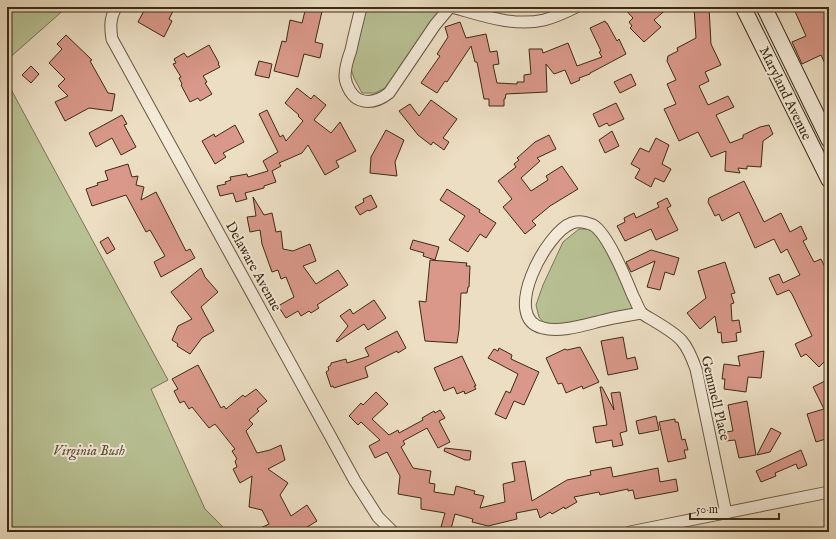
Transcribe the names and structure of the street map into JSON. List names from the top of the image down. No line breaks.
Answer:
{"streets":{"street":["Maryland Avenue","Delaware Avenue","Gemmell Place"]},"parks":["Virginia Bush"],"scale_bar":"50 m"}
